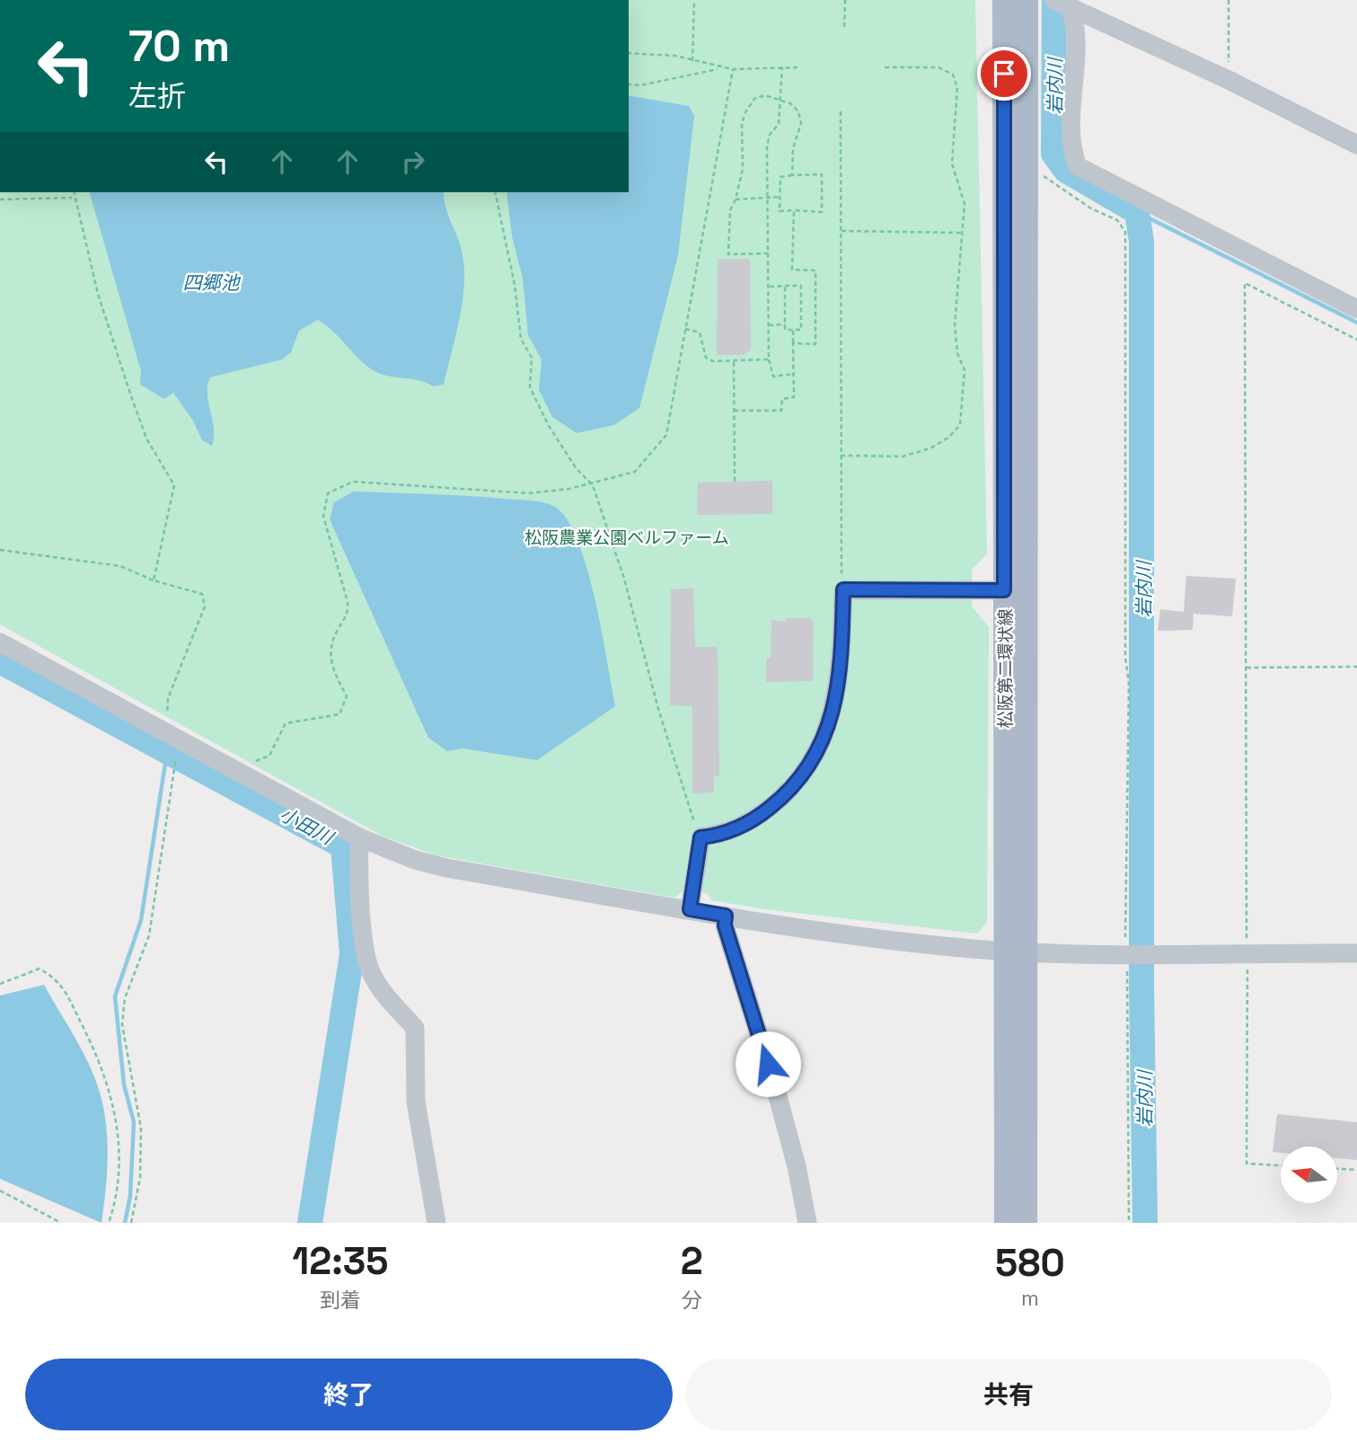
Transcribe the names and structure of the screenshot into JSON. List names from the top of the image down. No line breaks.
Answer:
{"streets":{"main road":["松阪第二環状線"]},"water":["岩内川","四郷池","小田川"],"parks":["松阪農業公園ベルファーム"],"north":"left","page":{"turn":["70 m","左折"],"eta":["12:35","到着","2","分","580","m"],"buttons":["終了","共有"]}}
